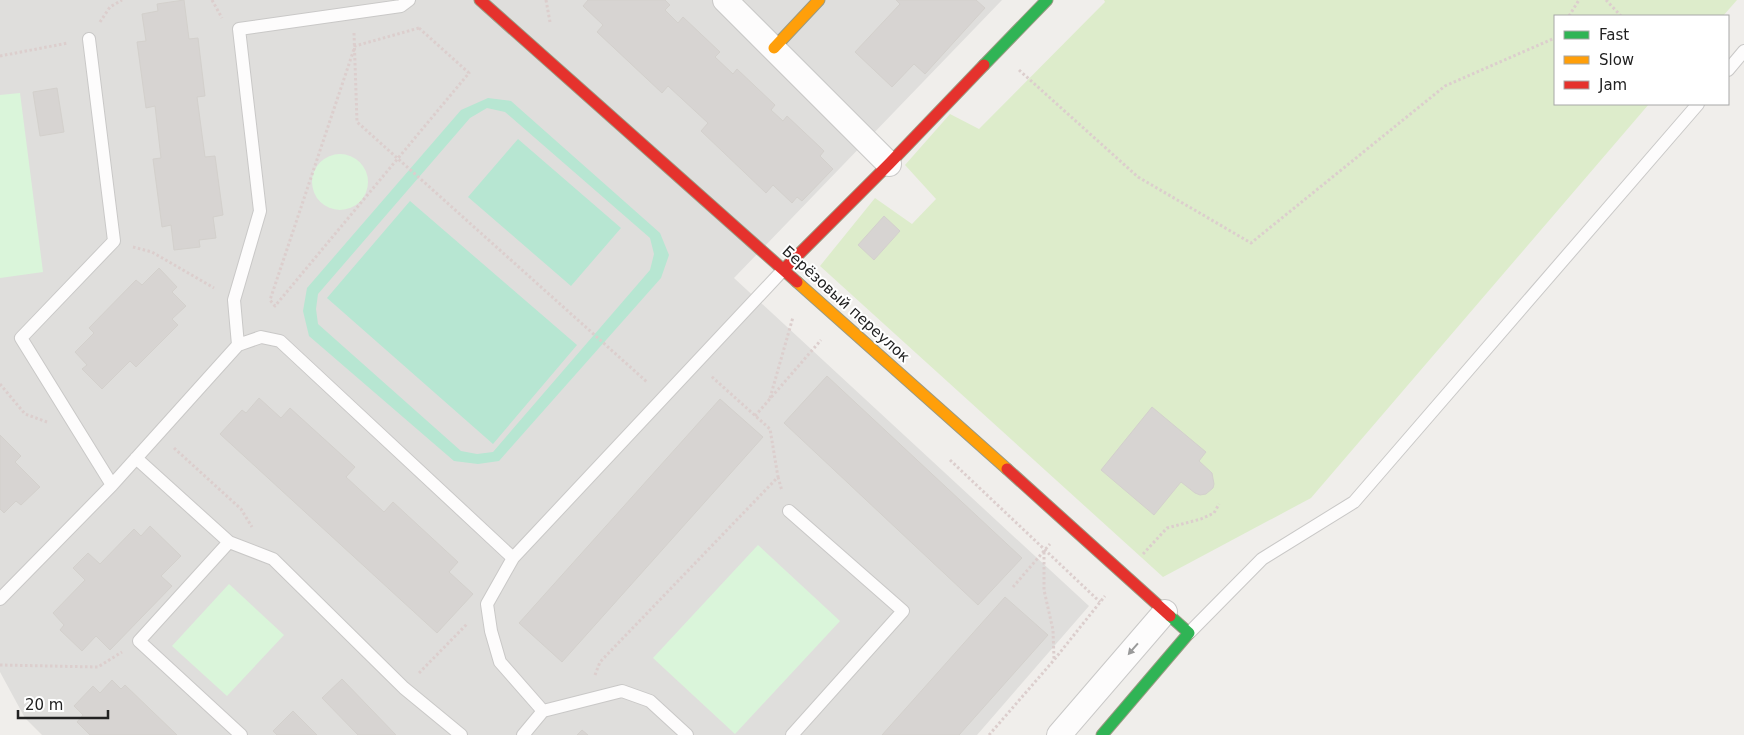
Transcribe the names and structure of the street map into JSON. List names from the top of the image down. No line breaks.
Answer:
{"streets":{"street":["Берёзовый переулок"]},"legend":["Fast","Slow","Jam"],"scale_bar":"20 m"}
